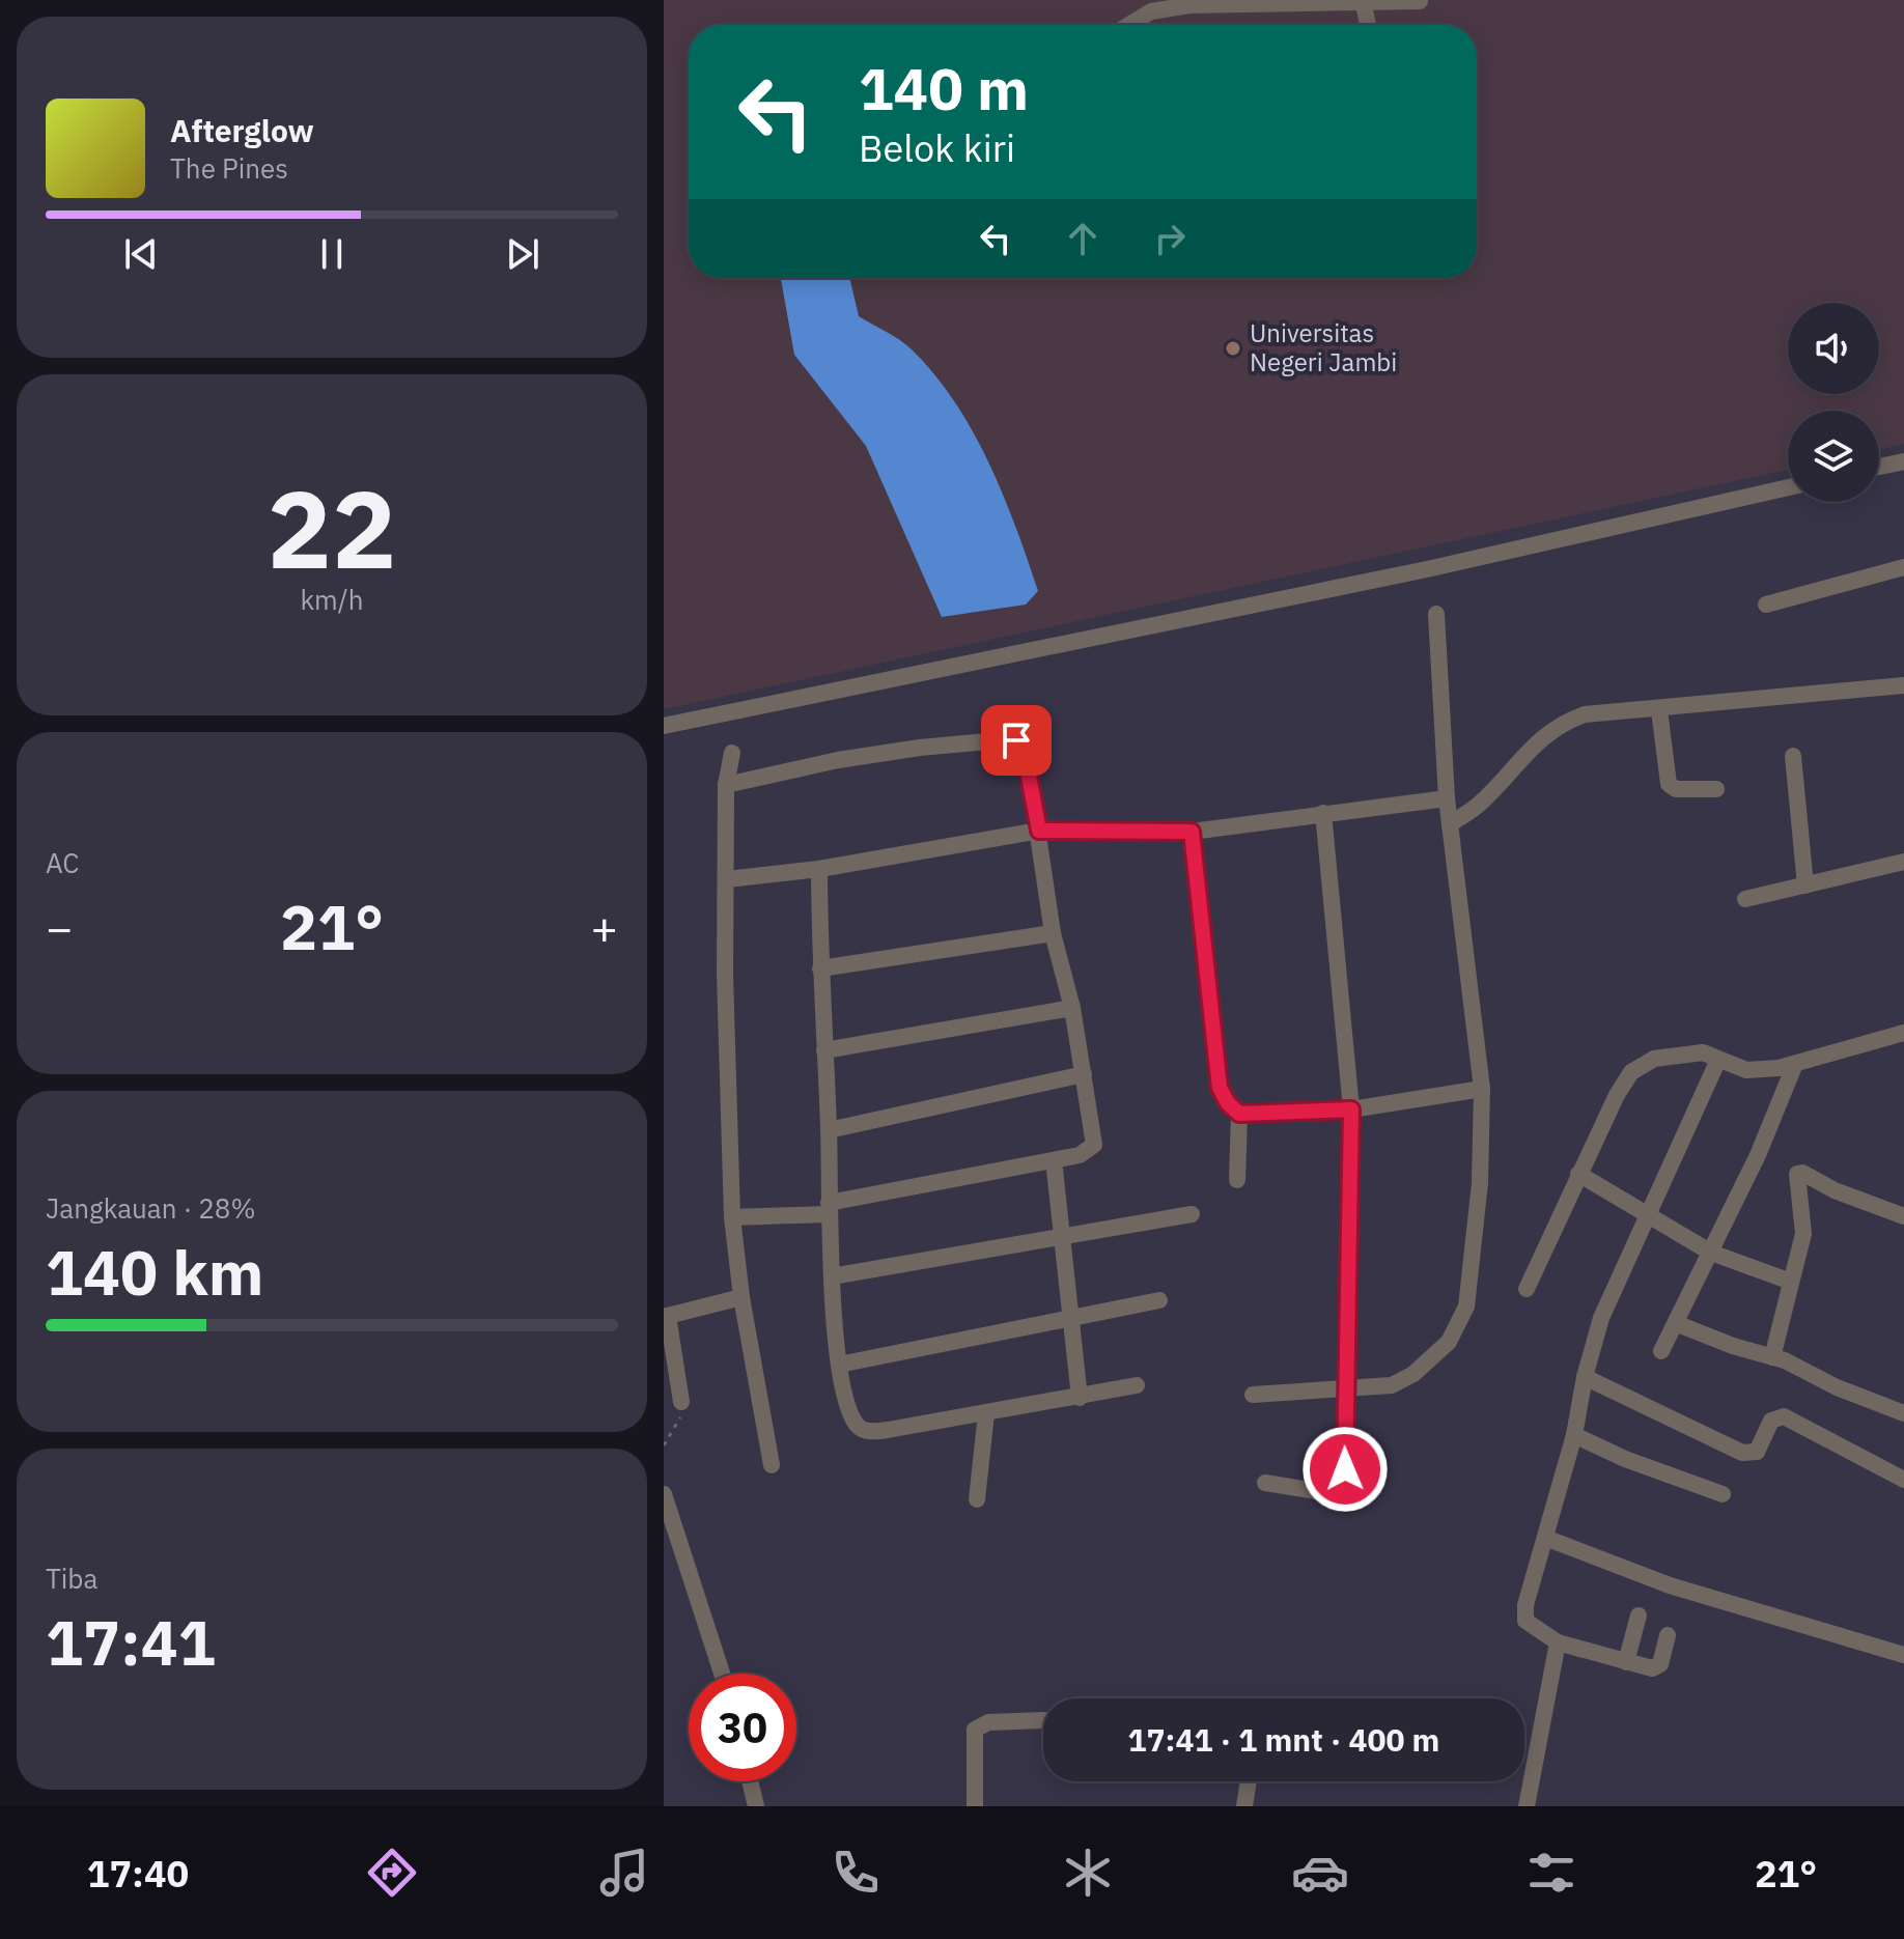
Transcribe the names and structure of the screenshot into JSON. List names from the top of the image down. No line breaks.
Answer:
{"places":["Universitas Negeri Jambi"],"page":{"turn":["140 m","Belok kiri"],"song":["Afterglow","The Pines"],"tile":[["22","km/h"],"AC",["Jangkauan · 28%","140 km"],["Tiba","17:41"]],"heat":["−","21°","+"],"limit":"30","trip":"17:41 · 1 mnt · 400 m","tabs":["17:40","21°"]}}
